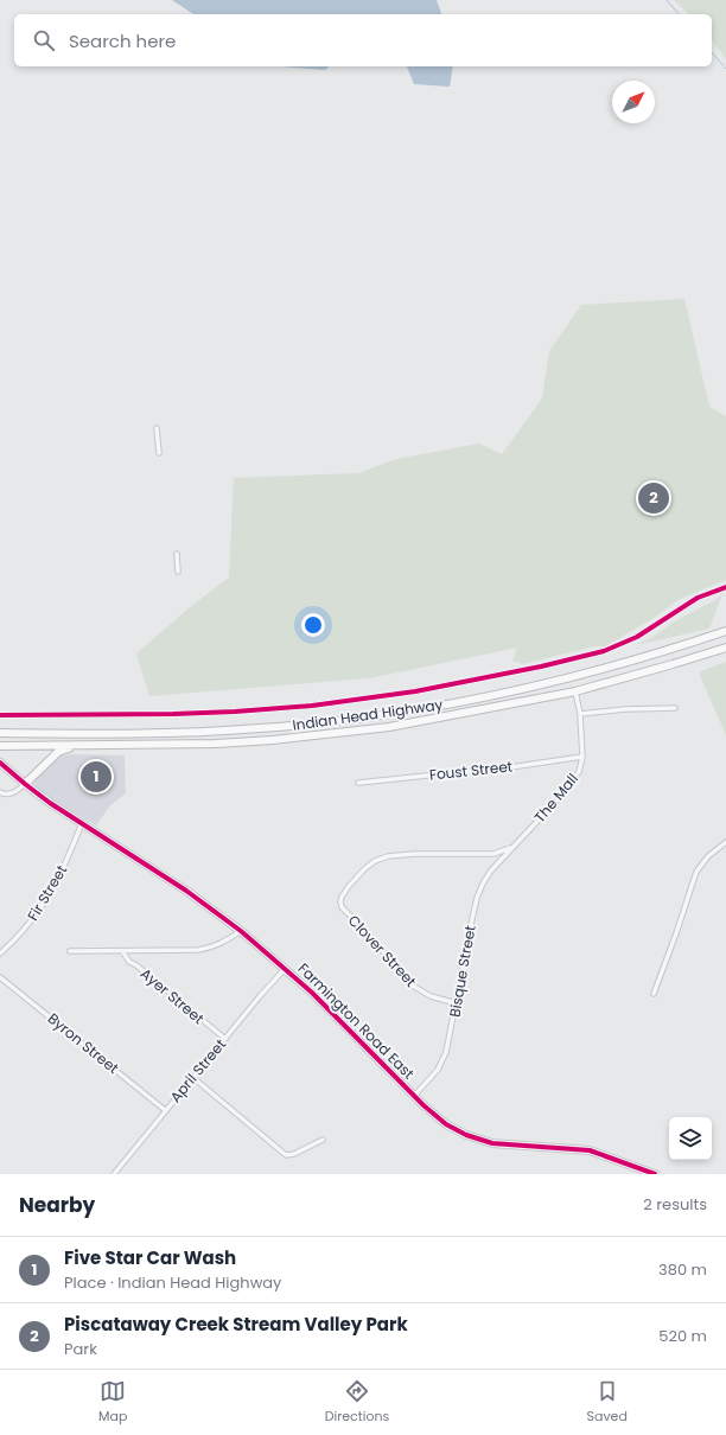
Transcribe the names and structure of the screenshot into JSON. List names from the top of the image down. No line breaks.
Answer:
{"streets":{"highway":["Indian Head Highway"],"main road":["Farmington Road East"],"street":["Foust Street","The Mall","Fir Street","Clover Street","Bisque Street","Ayer Street","Byron Street","April Street"]},"crossings":[["Indian Head Highway","The Mall"],["Foust Street","The Mall"],["The Mall","Clover Street"],["The Mall","Bisque Street"],["Fir Street","Farmington Road East"],["Clover Street","Bisque Street"],["Bisque Street","Farmington Road East"],["Ayer Street","April Street"],["Farmington Road East","April Street"],["Byron Street","April Street"]],"north":"top right","page":{"search":"Search here","pins":["2","1"],"heading":["Nearby","2 results"],"list":[{"mark":"1","name":"Five Star Car Wash","note":"Place · Indian Head Highway","value":"380 m"},{"mark":"2","name":"Piscataway Creek Stream Valley Park","note":"Park","value":"520 m"}],"nav":["Map","Directions","Saved"]}}
